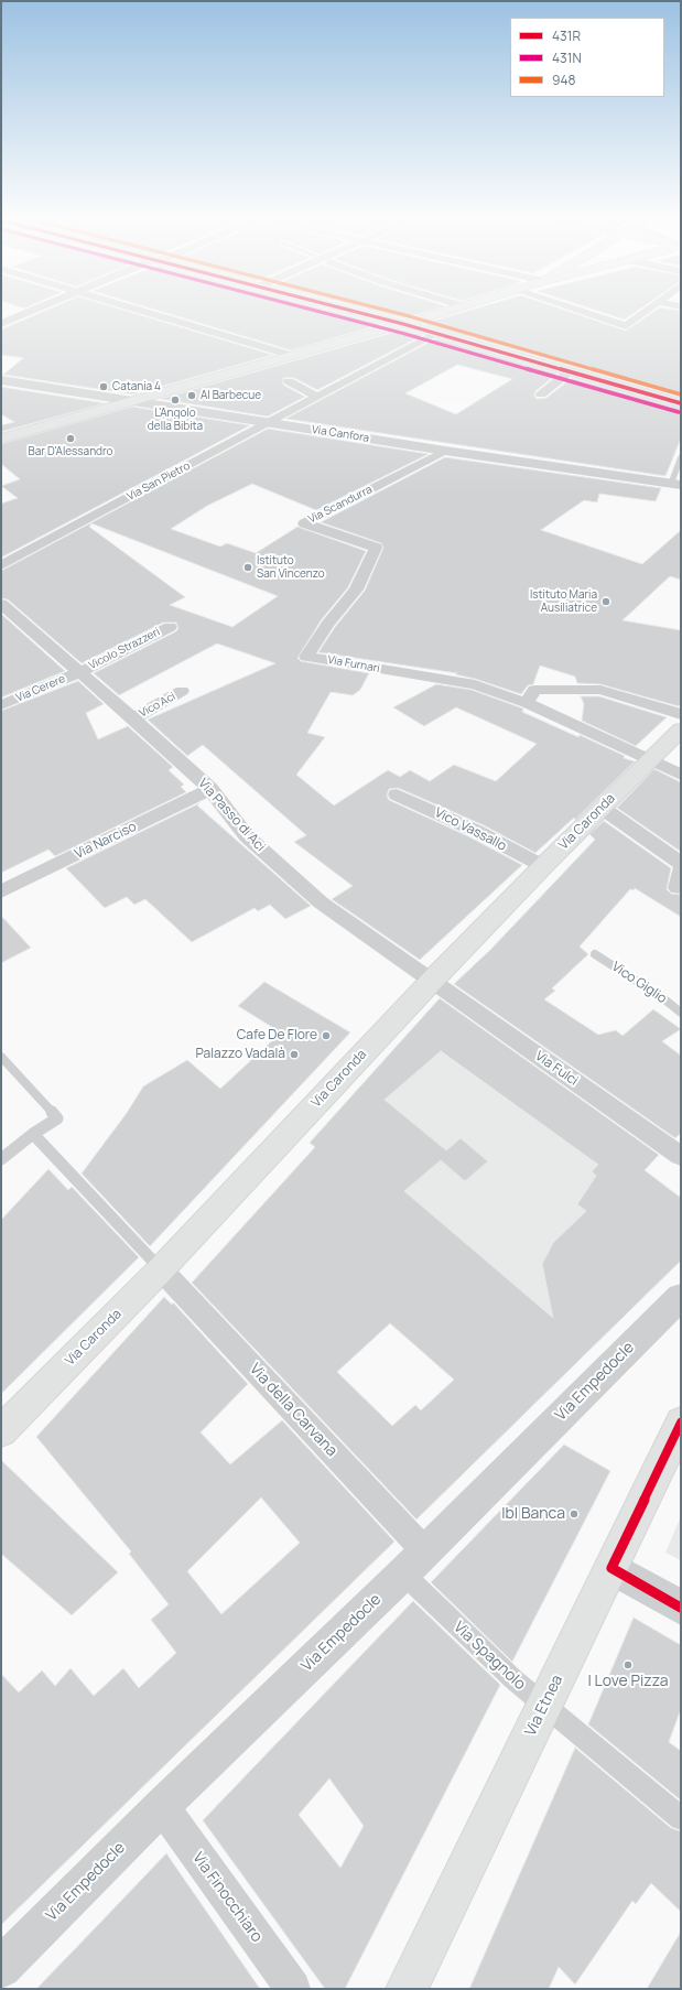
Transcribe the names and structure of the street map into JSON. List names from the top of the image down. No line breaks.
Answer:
{"streets":{"main road":["Via Caronda","Via Etnea"],"street":["Via Canfora","Via San Pietro","Via Scandurra","Vicolo Strazzeri","Via Furnari","Via Cerere","Vico Aci","Via Passo di Aci","Vico Vassallo","Via Narciso","Via Fulci","Via Empedocle","Via della Carvana","Via Spagnolo","Via Finocchiaro"],"lane":["Vico Giglio"]},"crossings":[["Via Canfora","Via San Pietro"],["Via Canfora","Via Scandurra"],["Via Scandurra","Via Furnari"],["Vicolo Strazzeri","Via Cerere"],["Vicolo Strazzeri","Via Passo di Aci"],["Via Furnari","Via Caronda"],["Via Cerere","Via Passo di Aci"],["Vico Aci","Via Passo di Aci"],["Via Passo di Aci","Via Caronda"],["Via Passo di Aci","Via Narciso"],["Via Passo di Aci","Via Fulci"],["Via Caronda","Vico Vassallo"],["Via Caronda","Via Fulci"],["Via Caronda","Via della Carvana"],["Via Empedocle","Via della Carvana"],["Via Empedocle","Via Spagnolo"],["Via Empedocle","Via Finocchiaro"],["Via della Carvana","Via Spagnolo"],["Via Spagnolo","Via Etnea"]],"places":["Catania 4","Al Barbecue","L'Angolo della Bibita","Bar D'Alessandro","Istituto San Vincenzo","Istituto Maria Ausiliatrice","Cafe De Flore","Palazzo Vadalà","Ibl Banca","I Love Pizza"],"lines":["transit line 431R","transit line 431N","transit line 948"],"legend":["431R","431N","948"]}
